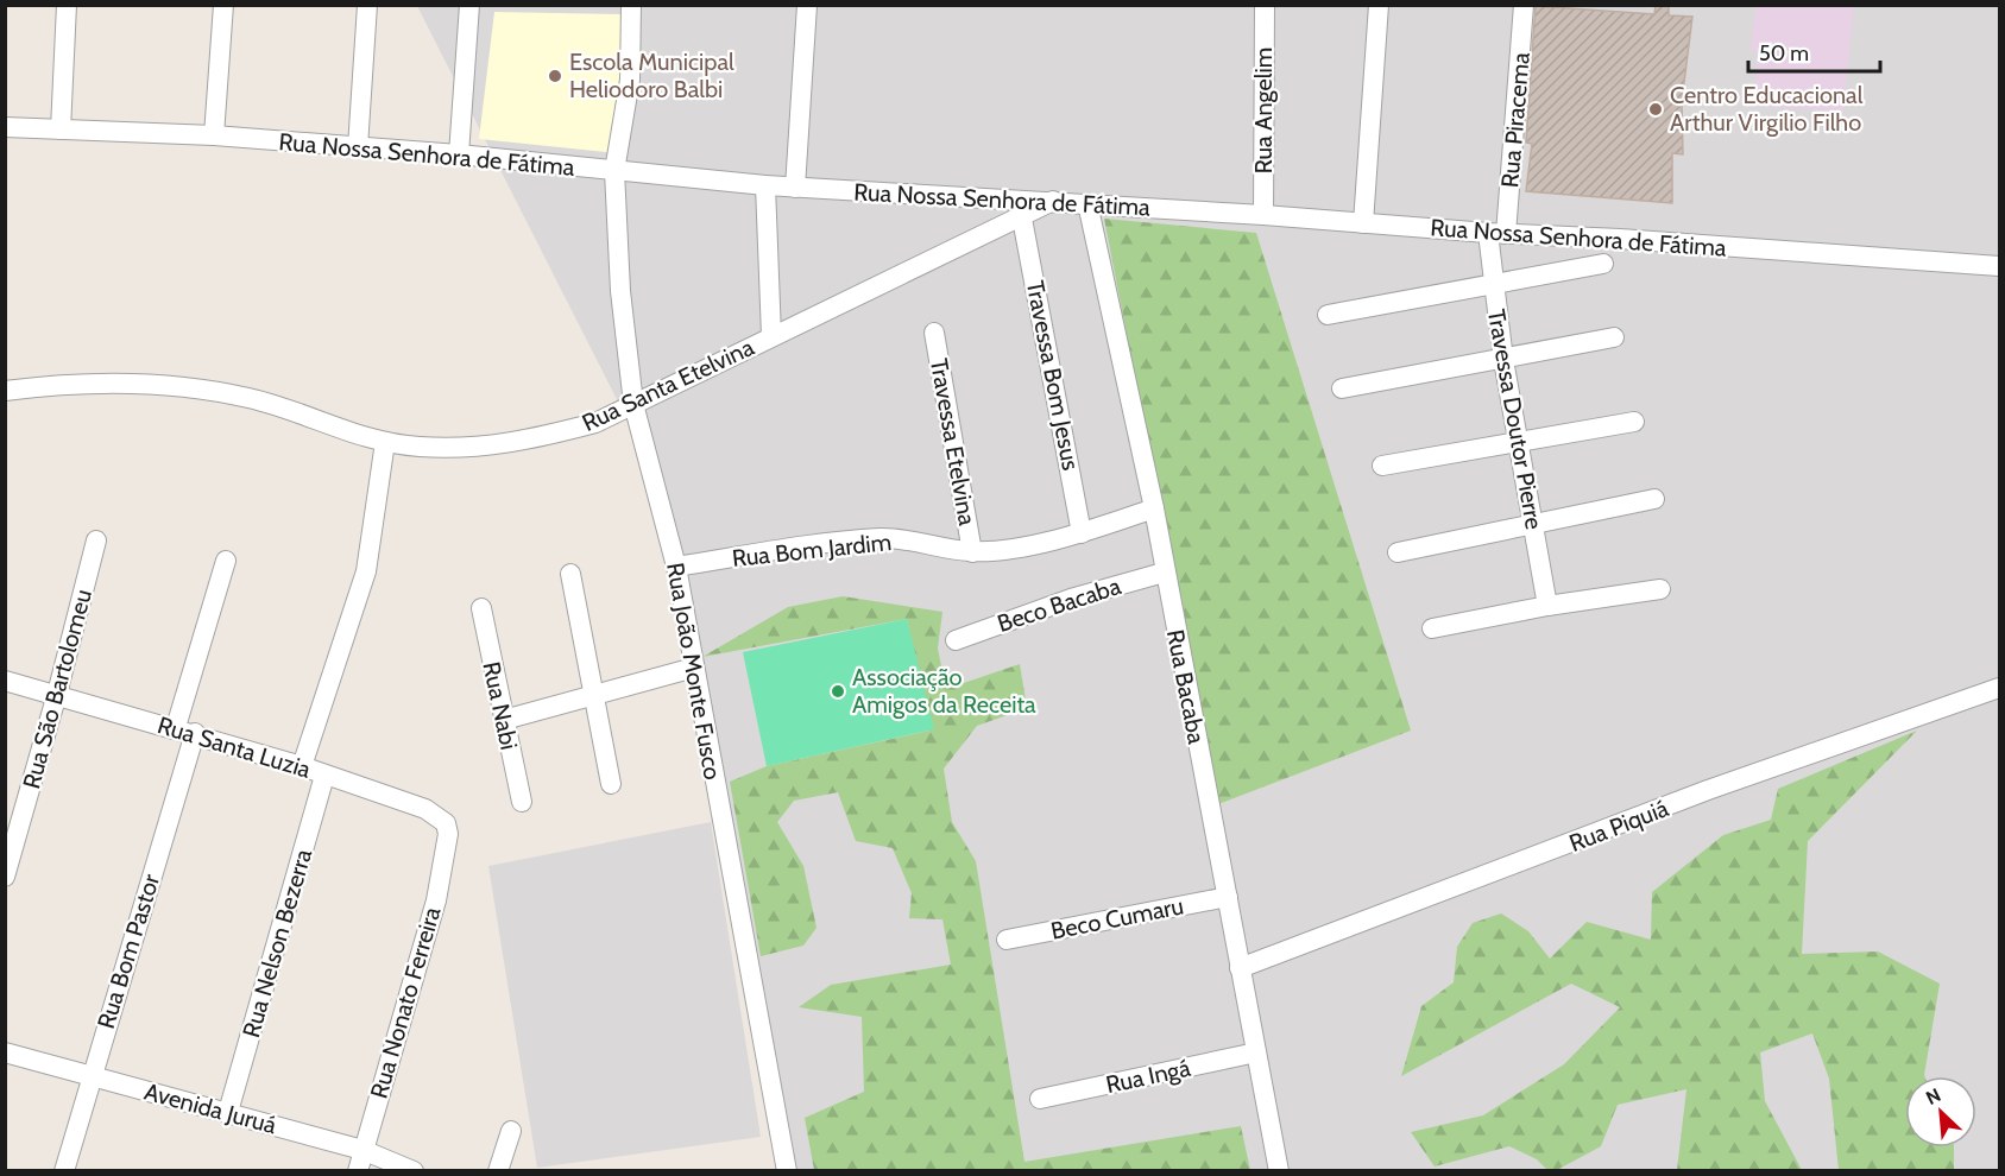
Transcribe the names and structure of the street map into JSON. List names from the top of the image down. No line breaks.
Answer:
{"streets":{"street":["Rua Angelim","Rua Piracema","Rua Nossa Senhora de Fátima","Travessa Bom Jesus","Rua Santa Etelvina","Travessa Doutor Pierre","Travessa Etelvina","Rua Bom Jardim","Beco Bacaba","Rua João Monte Fusco","Rua Bacaba","Rua São Bartolomeu","Rua Nabi","Rua Santa Luzia","Rua Piquiá","Beco Cumaru","Rua Nelson Bezerra","Rua Bom Pastor","Rua Nonato Ferreira","Rua Ingá","Avenida Juruá"]},"crossings":[["Rua Angelim","Rua Nossa Senhora de Fátima"],["Rua Piracema","Rua Nossa Senhora de Fátima"],["Rua Piracema","Travessa Doutor Pierre"],["Rua Nossa Senhora de Fátima","Rua Santa Etelvina"],["Rua Nossa Senhora de Fátima","Travessa Doutor Pierre"],["Rua Nossa Senhora de Fátima","Rua João Monte Fusco"],["Rua Nossa Senhora de Fátima","Rua Bacaba"],["Travessa Bom Jesus","Rua Santa Etelvina"],["Travessa Bom Jesus","Rua Bom Jardim"],["Rua Santa Etelvina","Rua João Monte Fusco"],["Travessa Etelvina","Rua Bom Jardim"],["Rua Bom Jardim","Rua João Monte Fusco"],["Rua Bom Jardim","Rua Bacaba"],["Beco Bacaba","Rua Bacaba"],["Rua Bacaba","Rua Piquiá"],["Rua Bacaba","Beco Cumaru"],["Rua Bacaba","Rua Ingá"],["Rua São Bartolomeu","Rua Santa Luzia"],["Rua Santa Luzia","Rua Nelson Bezerra"],["Rua Santa Luzia","Rua Bom Pastor"],["Rua Santa Luzia","Rua Nonato Ferreira"],["Rua Nelson Bezerra","Avenida Juruá"],["Rua Bom Pastor","Avenida Juruá"],["Rua Nonato Ferreira","Avenida Juruá"]],"places":["Escola Municipal Heliodoro Balbi","Centro Educacional Arthur Virgilio Filho","Associação Amigos da Receita"],"scale_bar":"50 m","north":"top left"}
